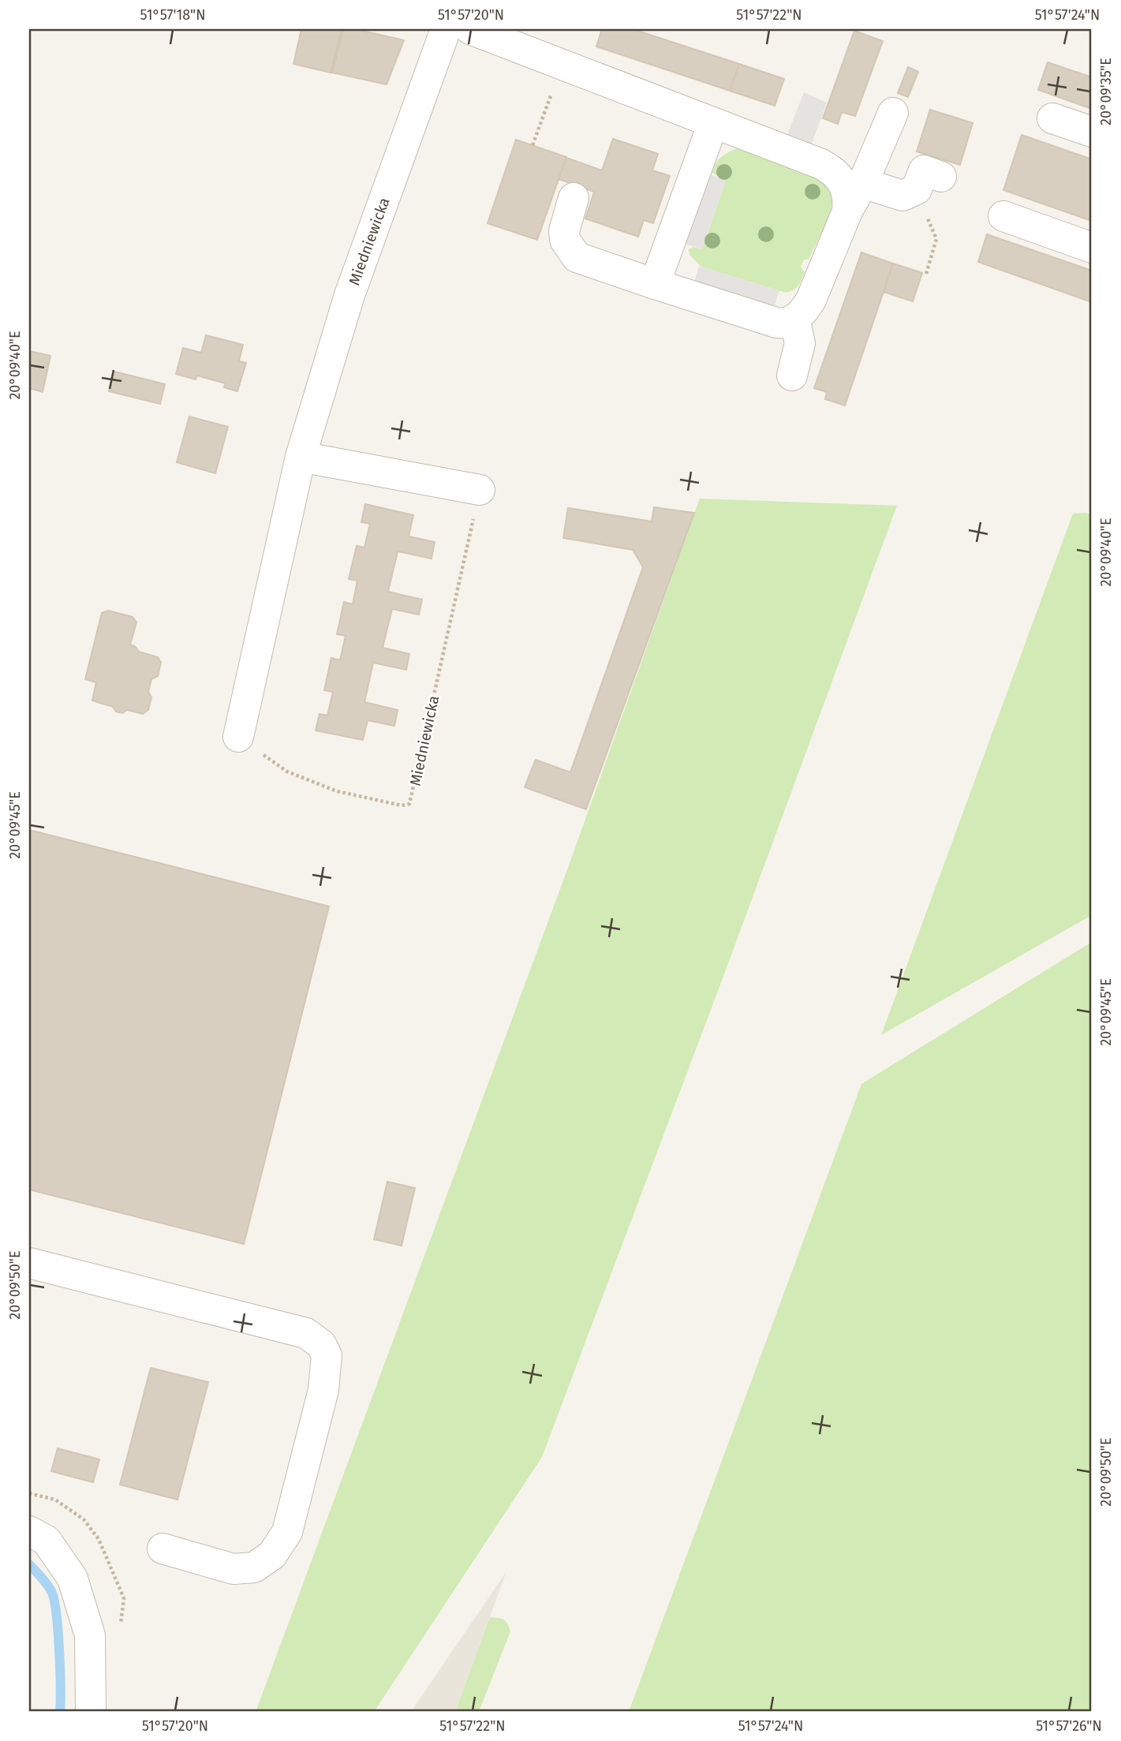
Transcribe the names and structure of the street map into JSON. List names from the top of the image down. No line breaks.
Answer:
{"streets":{"street":["Miedniewicka"]},"coordinates":["51°57'18\"N","51°57'20\"N","51°57'22\"N","51°57'24\"N","20°09'35\"E","20°09'40\"E","20°09'45\"E","20°09'50\"E","51°57'26\"N"]}
